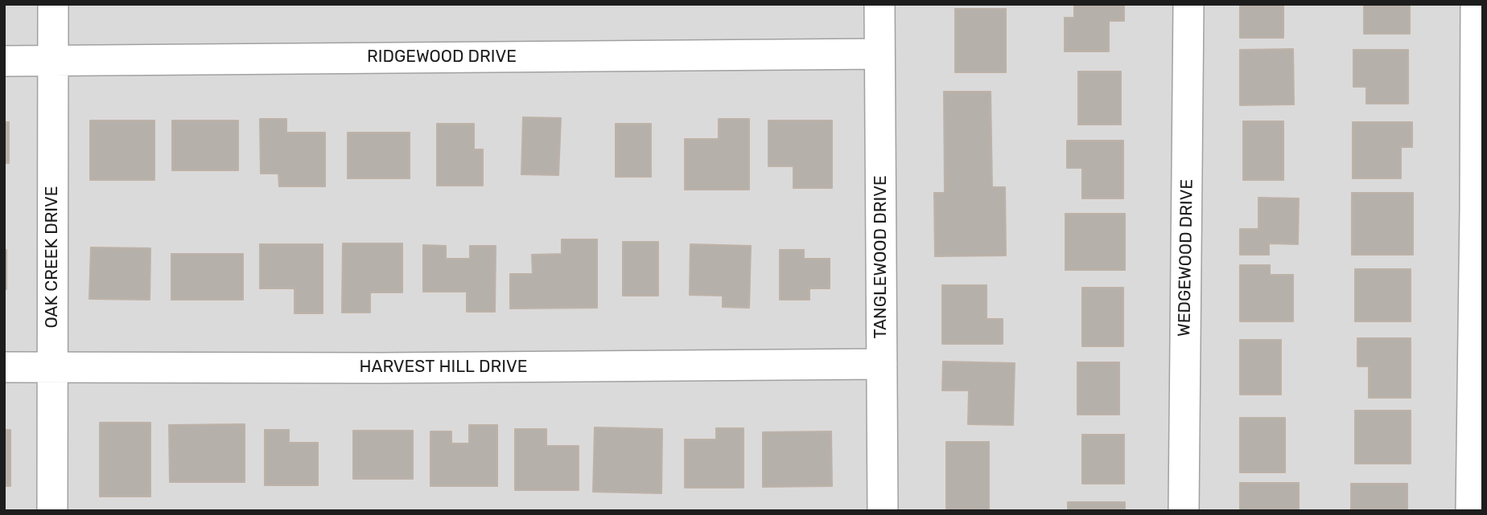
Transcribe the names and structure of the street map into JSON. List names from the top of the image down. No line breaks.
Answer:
{"streets":{"street":["RIDGEWOOD DRIVE","OAK CREEK DRIVE","TANGLEWOOD DRIVE","WEDGEWOOD DRIVE","HARVEST HILL DRIVE"]},"crossings":[["RIDGEWOOD DRIVE","OAK CREEK DRIVE"],["RIDGEWOOD DRIVE","TANGLEWOOD DRIVE"],["OAK CREEK DRIVE","HARVEST HILL DRIVE"],["TANGLEWOOD DRIVE","HARVEST HILL DRIVE"]]}
